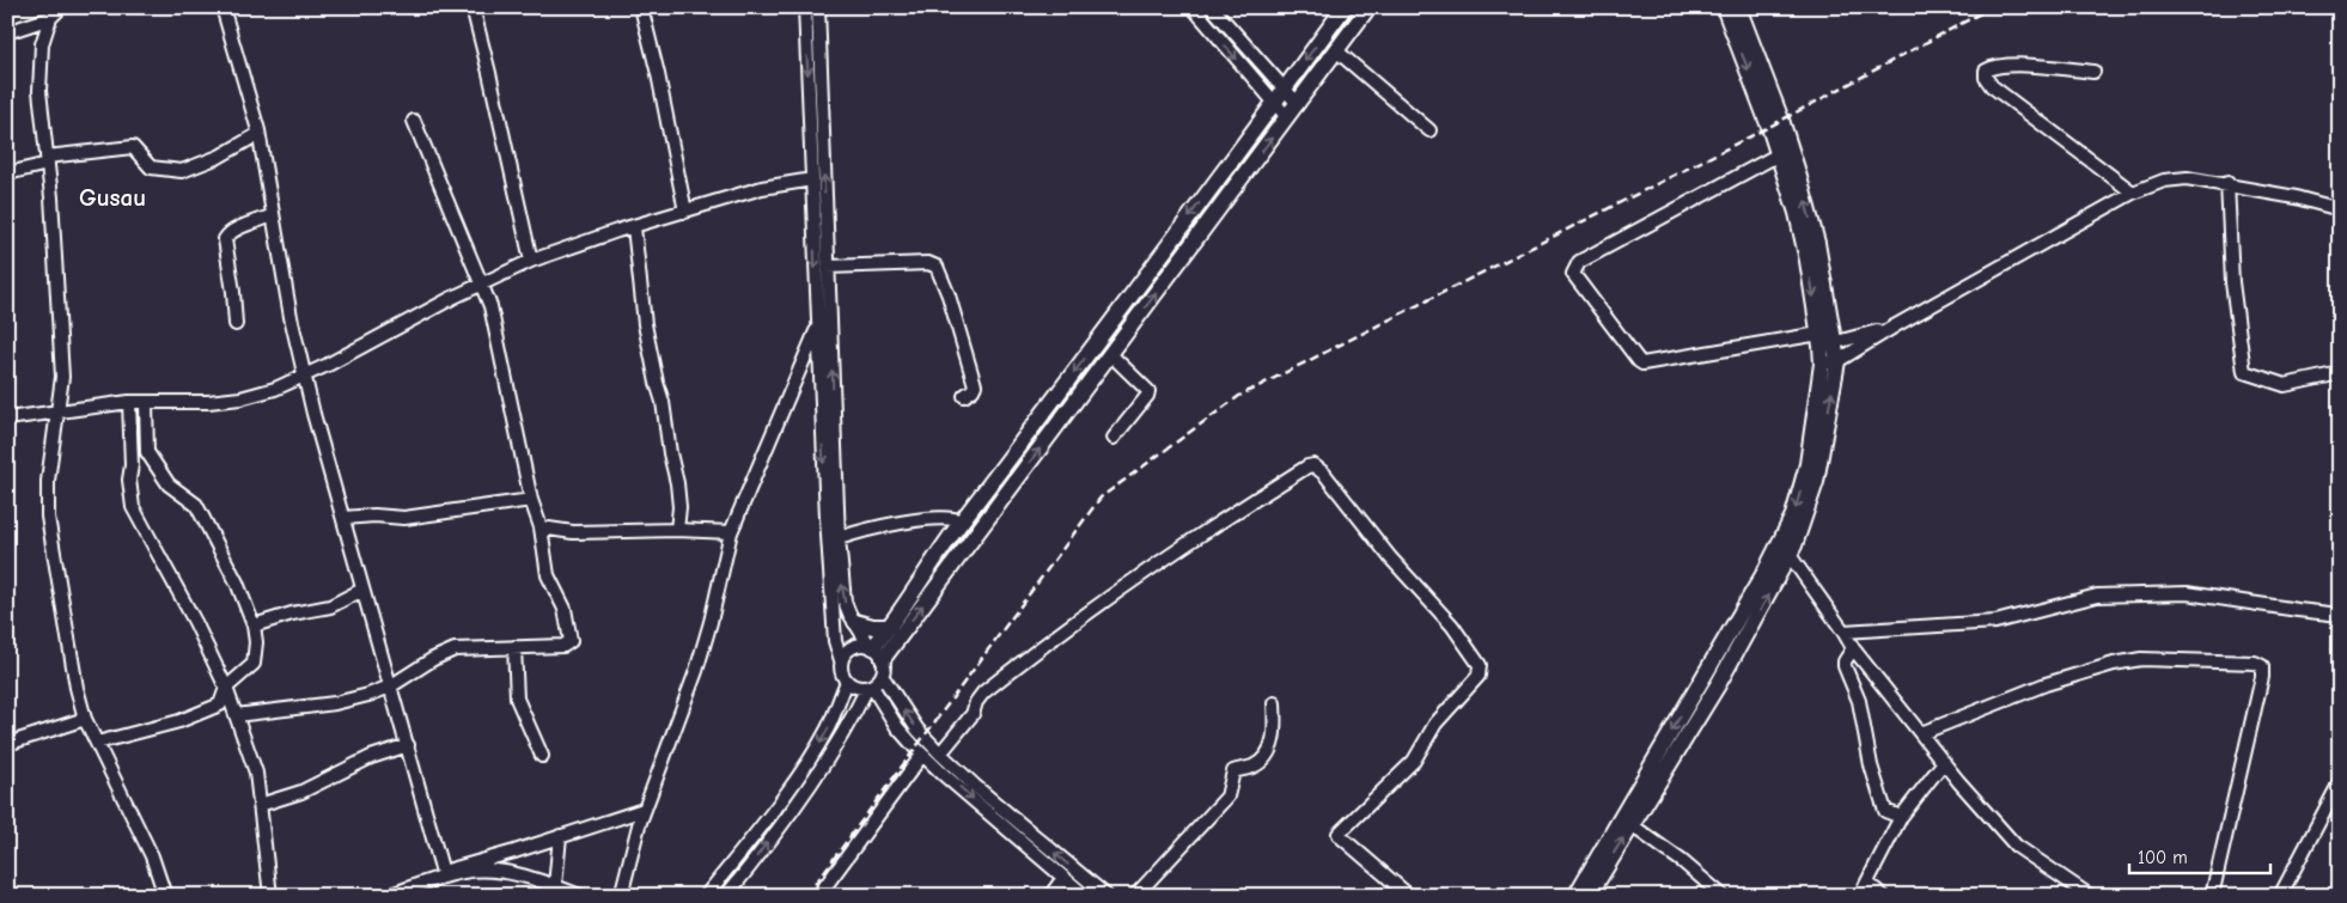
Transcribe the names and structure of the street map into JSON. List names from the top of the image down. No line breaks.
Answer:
{"districts":["Gusau"],"scale_bar":"100 m"}
